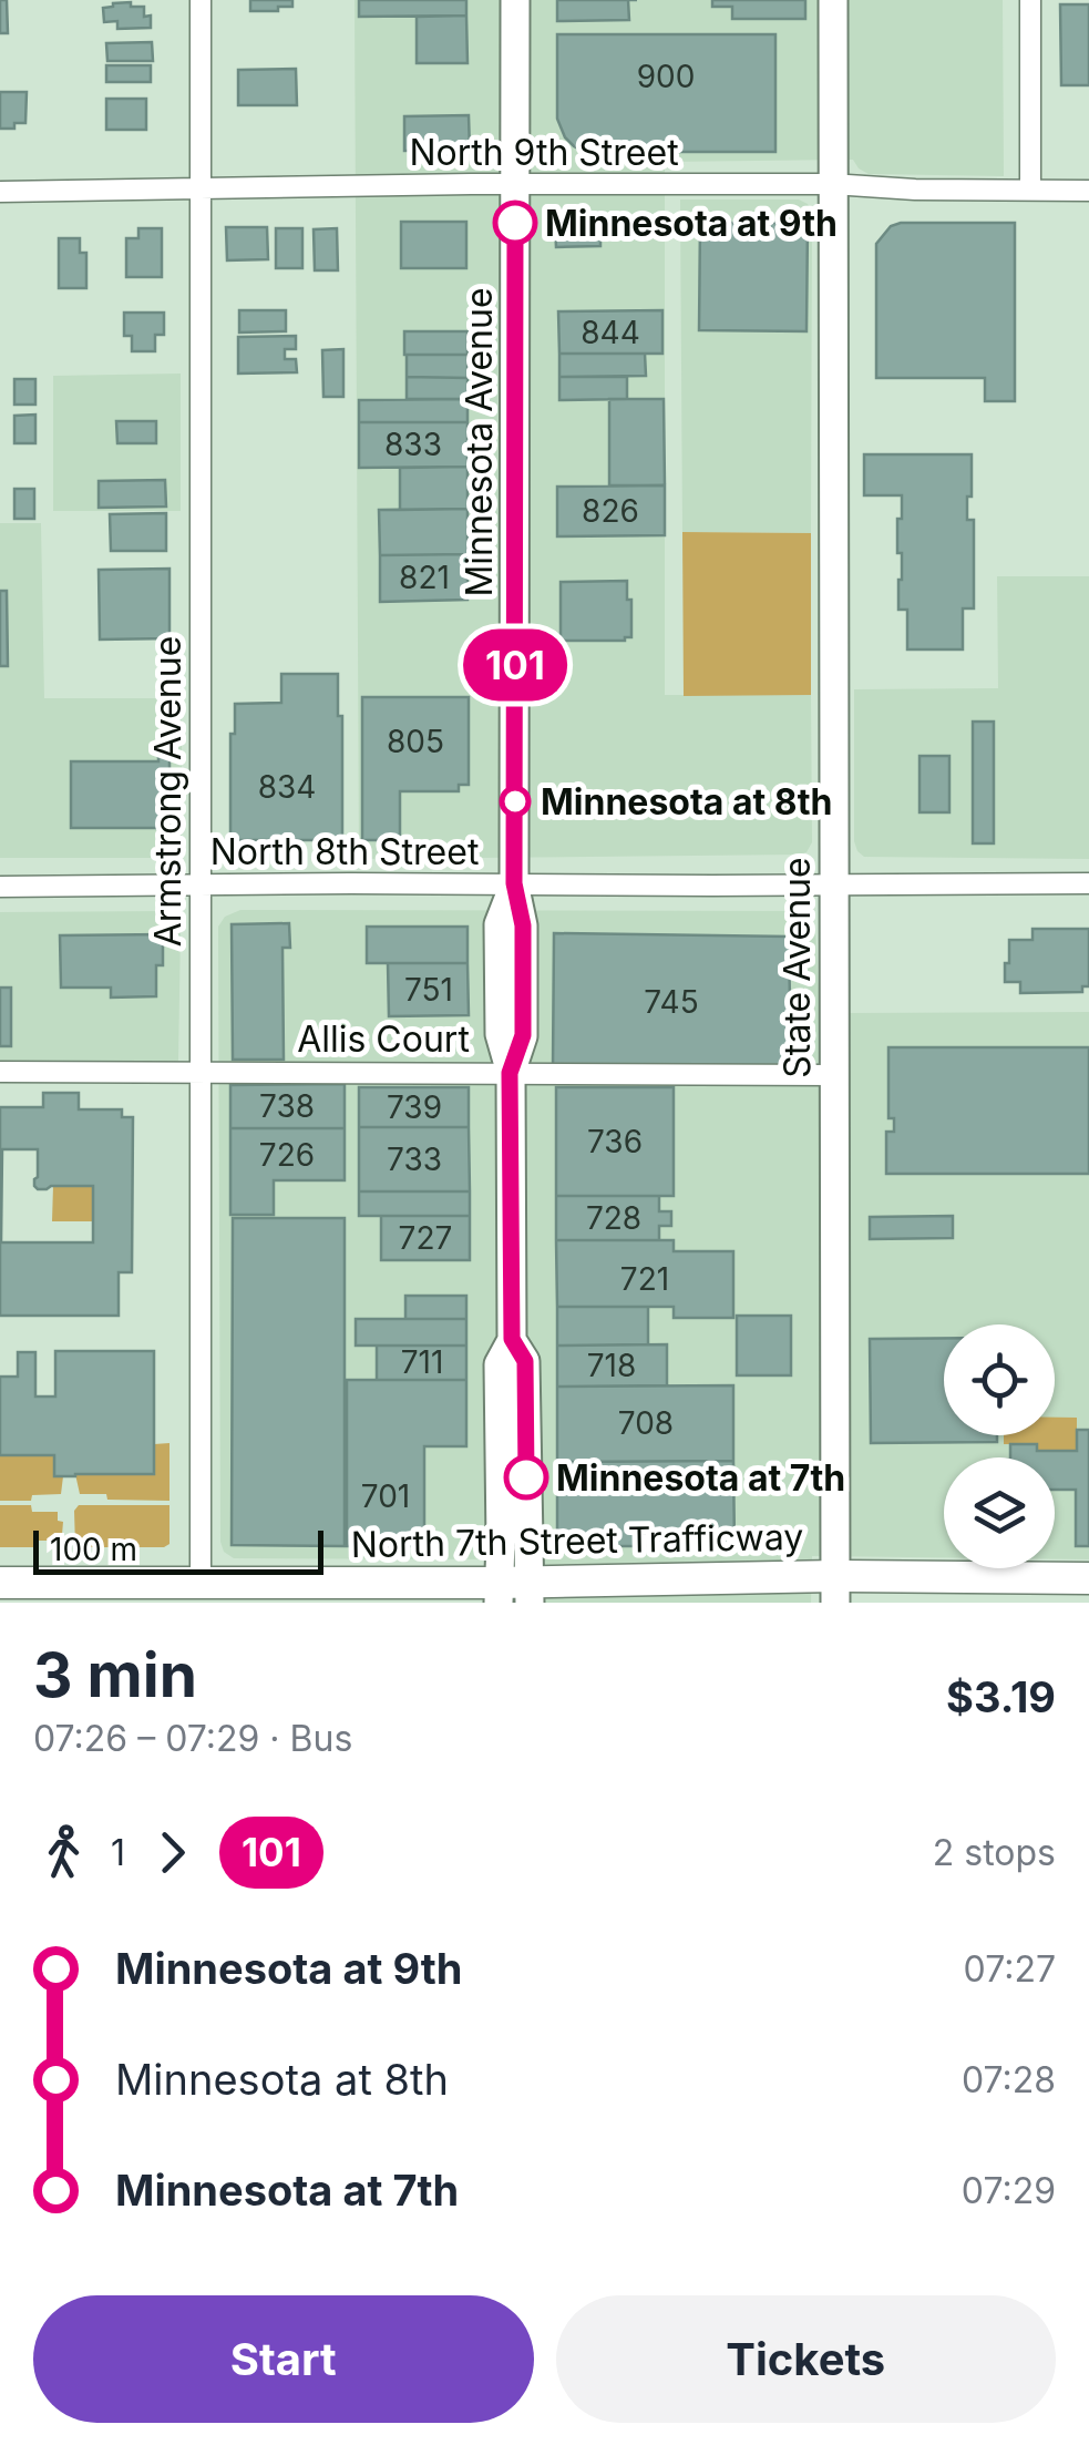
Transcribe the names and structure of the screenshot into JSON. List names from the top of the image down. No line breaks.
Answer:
{"streets":{"main road":["Minnesota Avenue","State Avenue","North 7th Street Trafficway"],"street":["North 9th Street","Armstrong Avenue","North 8th Street","Allis Court"]},"crossings":[["North 9th Street","Minnesota Avenue"],["North 9th Street","Armstrong Avenue"],["North 9th Street","State Avenue"],["Minnesota Avenue","North 8th Street"],["Minnesota Avenue","Allis Court"],["Minnesota Avenue","North 7th Street Trafficway"],["Armstrong Avenue","North 8th Street"],["Armstrong Avenue","Allis Court"],["Armstrong Avenue","North 7th Street Trafficway"],["North 8th Street","State Avenue"],["State Avenue","Allis Court"],["State Avenue","North 7th Street Trafficway"]],"places":["Minnesota at 9th","Minnesota at 8th","Minnesota at 7th"],"lines":["bus line 101"],"house_numbers":["900","844","833","826","821","805","834","751","745","738","739","736","726","733","728","727","721","711","718","708","701"],"scale_bar":"100 m","page":{"on_map":"101","scale":"100 m","heading":["3 min","07:26 – 07:29 · Bus","$3.19"],"legs":["1","101","2 stops"],"list":[{"name":"Minnesota at 9th","value":"07:27"},{"name":"Minnesota at 8th","value":"07:28"},{"name":"Minnesota at 7th","value":"07:29"}],"buttons":["Start","Tickets"]}}
